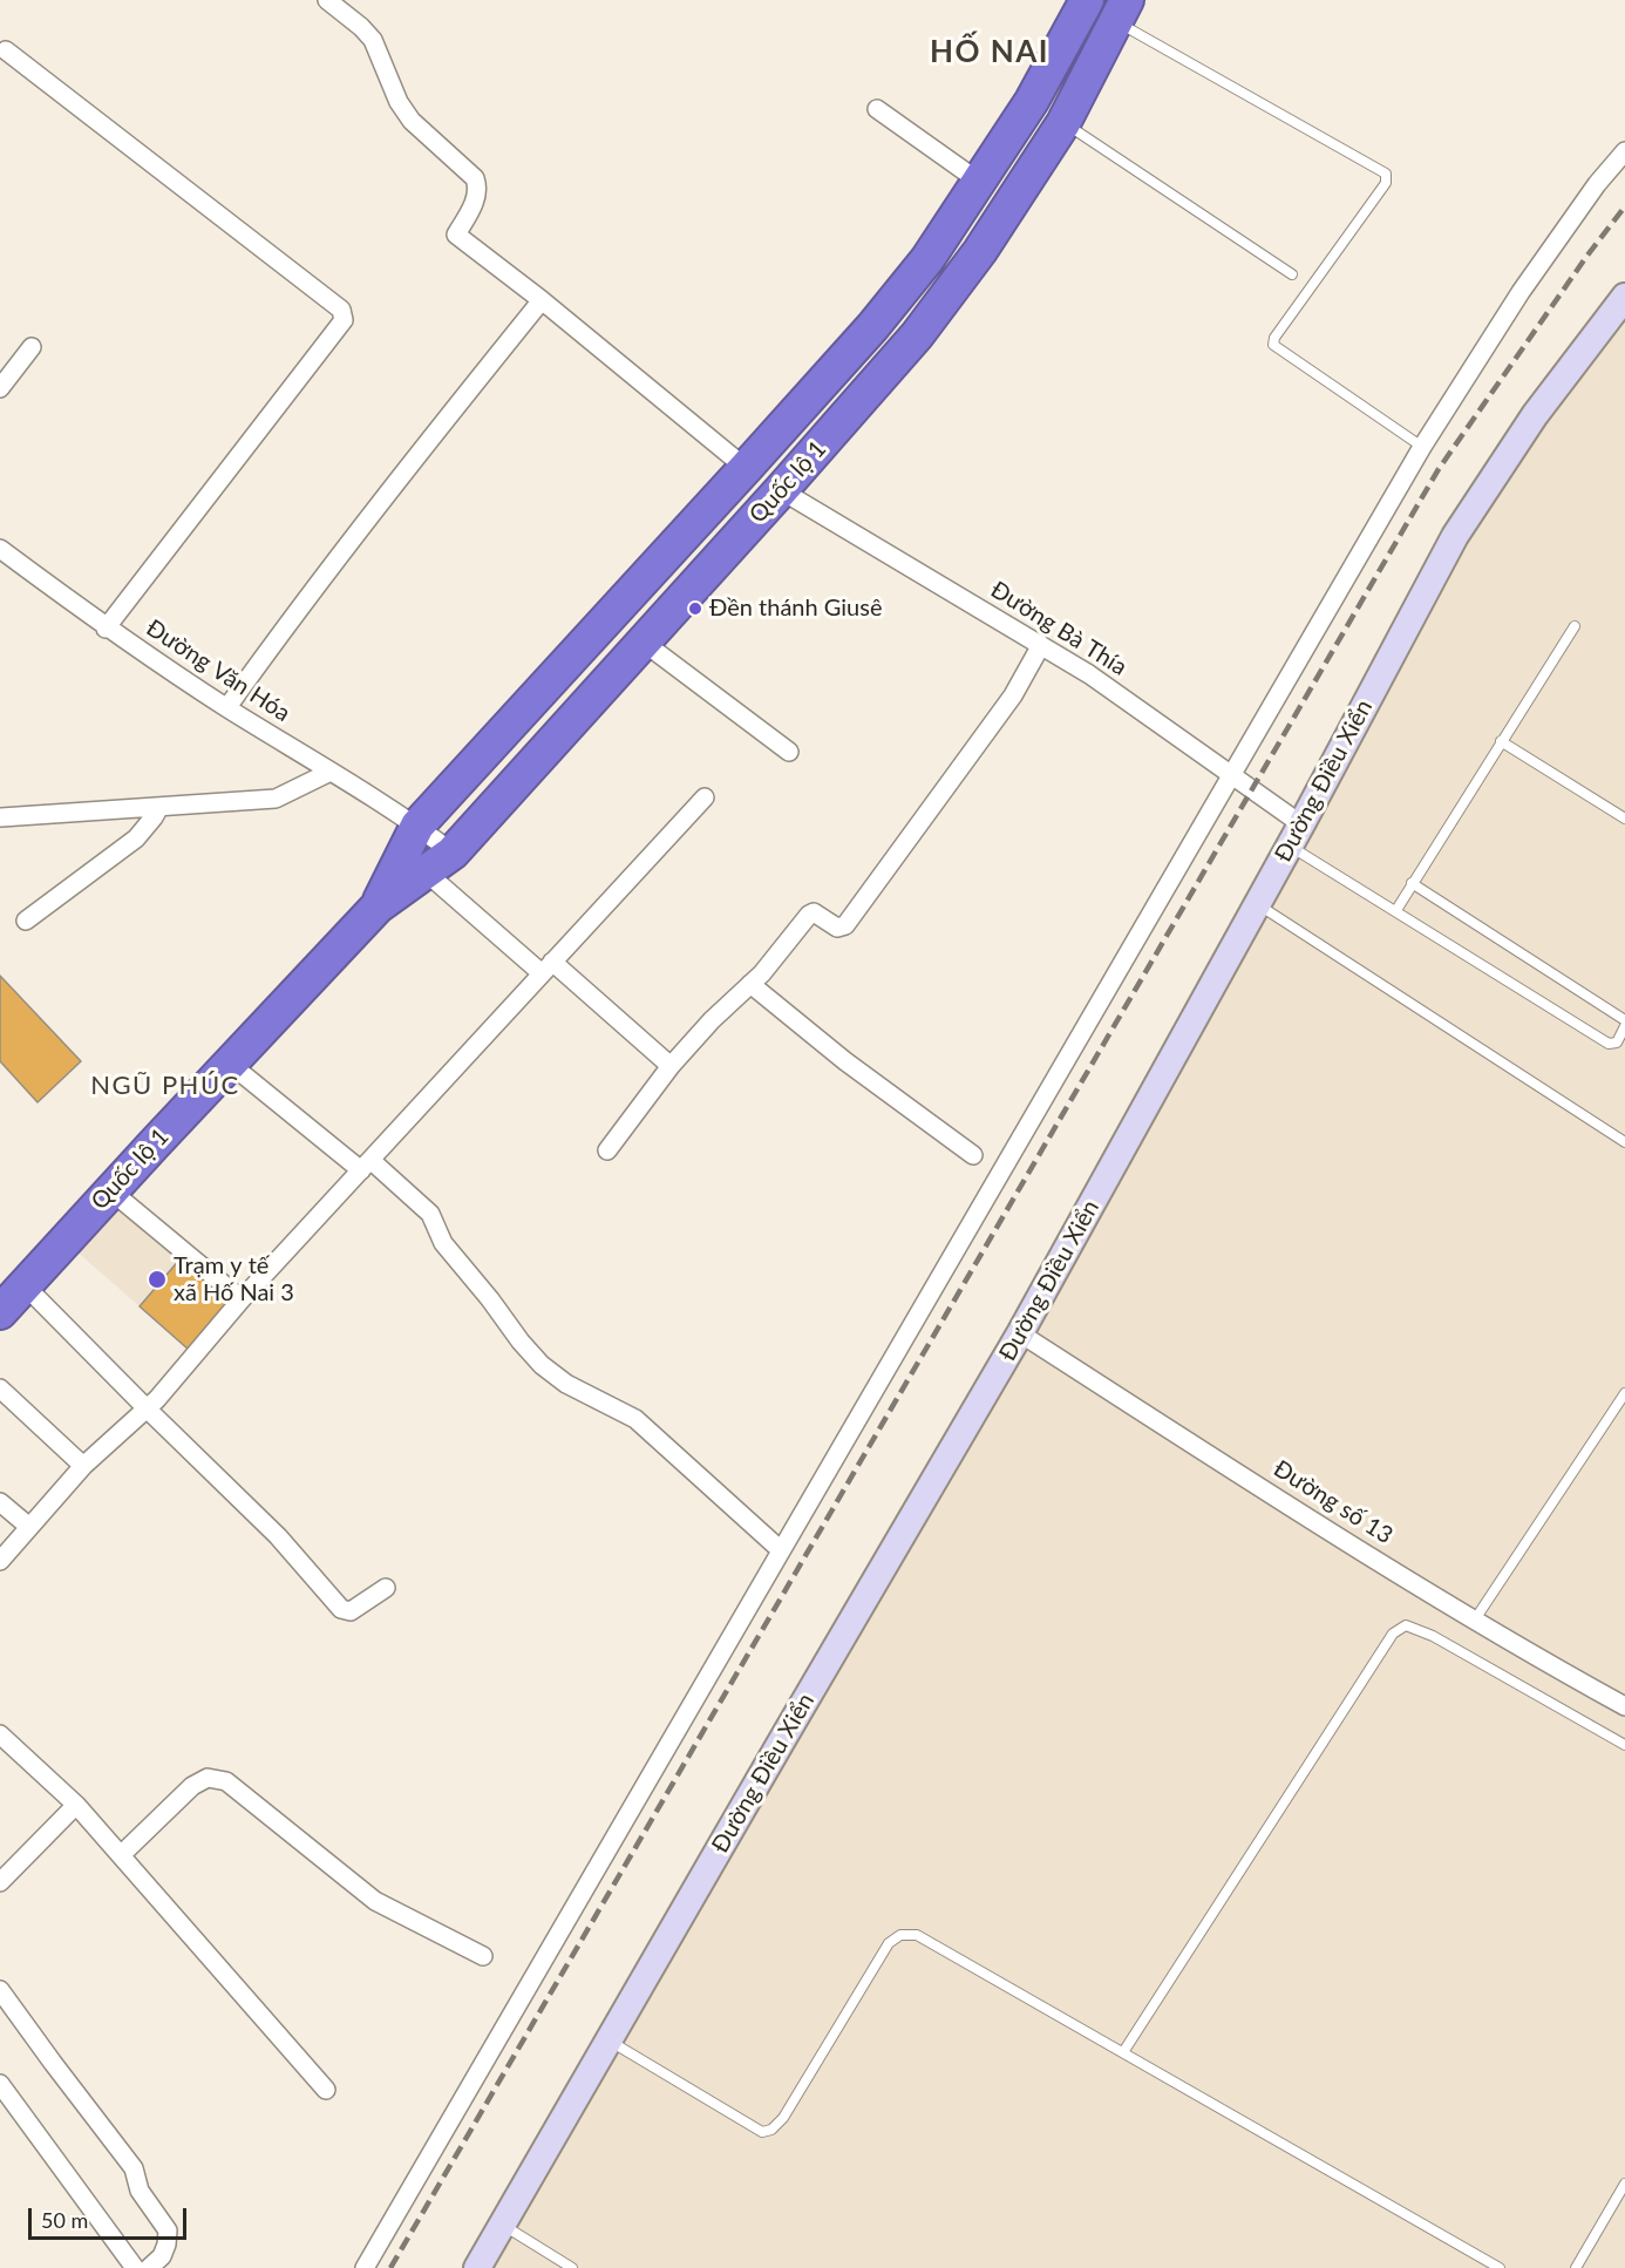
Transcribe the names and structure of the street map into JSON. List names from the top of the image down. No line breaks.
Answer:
{"streets":{"highway":["Quốc lộ 1"],"street":["Đường Bà Thía","Đường Văn Hóa","Đường Điều Xiển","Đường số 13"]},"crossings":[["Quốc lộ 1","Đường Bà Thía"],["Quốc lộ 1","Đường Văn Hóa"],["Đường Bà Thía","Đường Điều Xiển"],["Đường Điều Xiển","Đường số 13"]],"districts":["HỐ NAI","NGŨ PHÚC"],"places":["Đền thánh Giusê","Trạm y tế xã Hố Nai 3"],"scale_bar":"50 m"}
